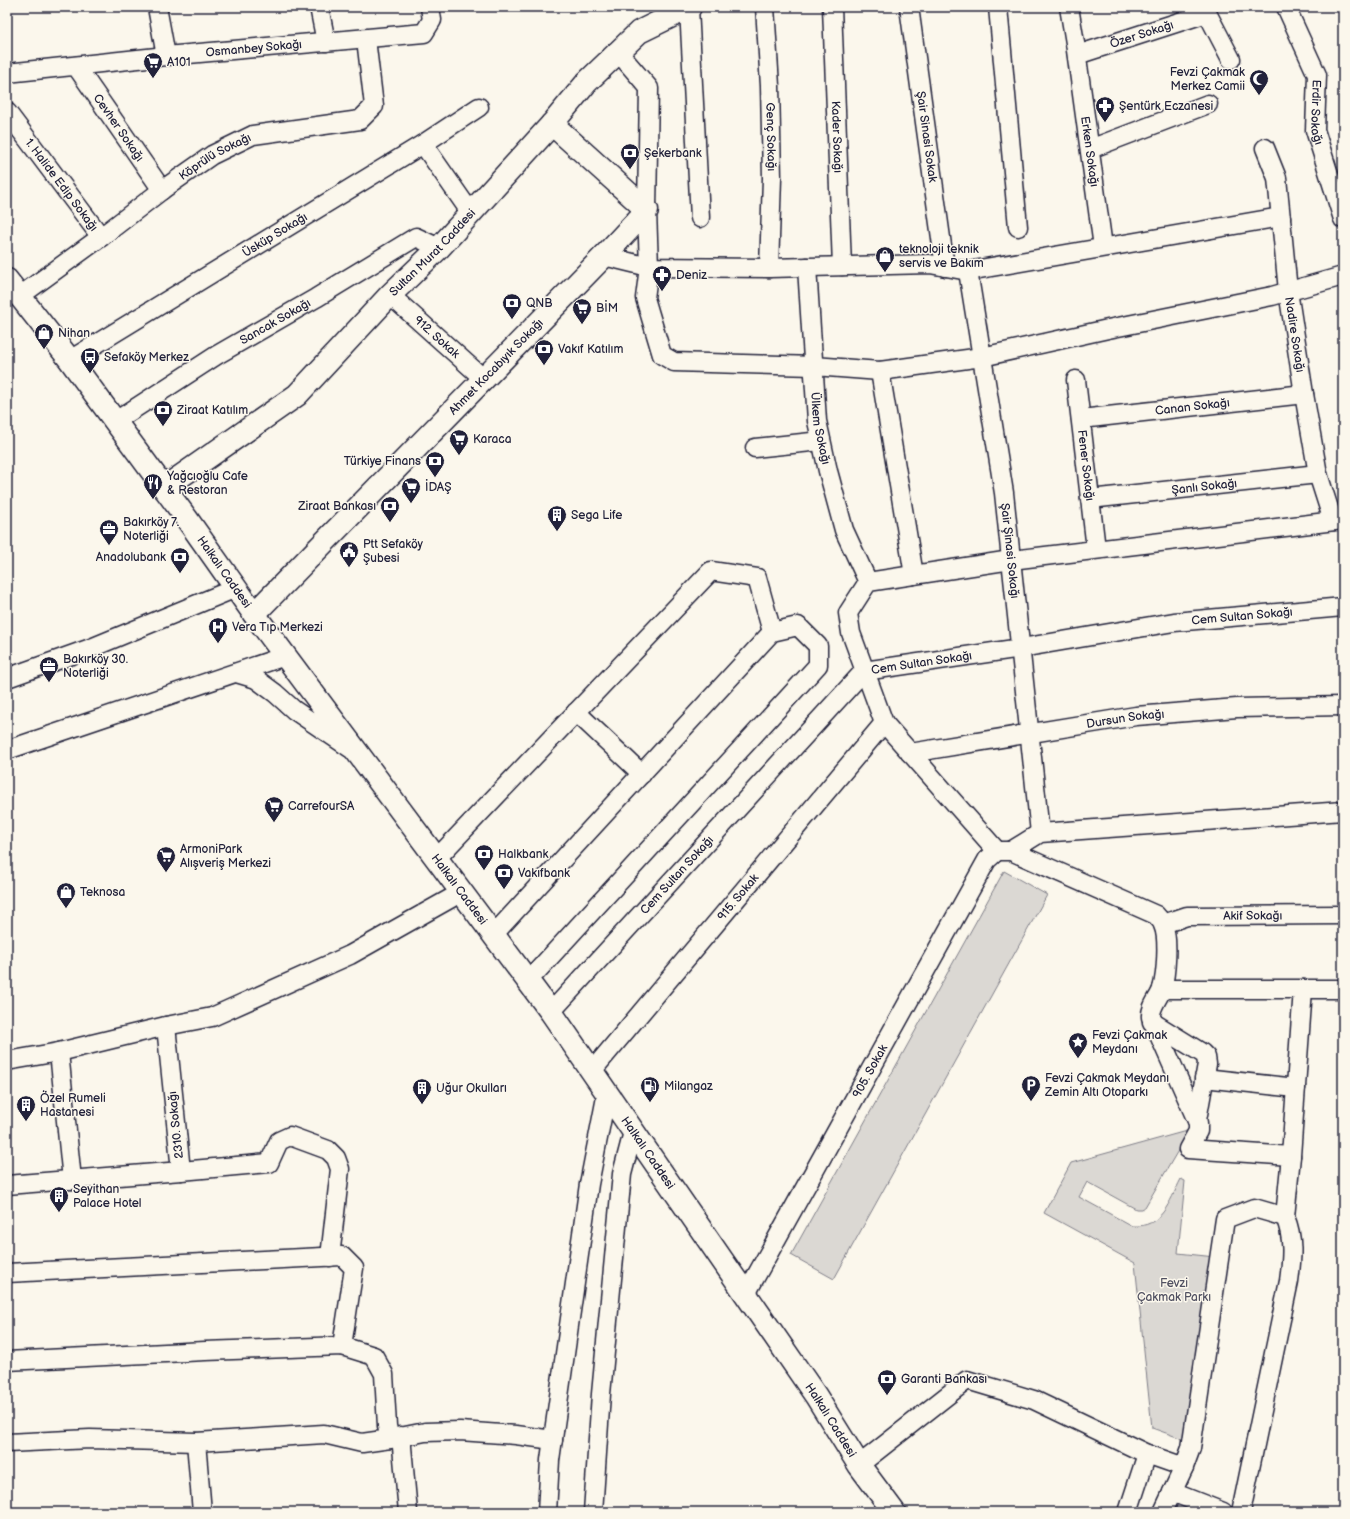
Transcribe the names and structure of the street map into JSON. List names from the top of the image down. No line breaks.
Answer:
{"streets":{"main road":["Sultan Murat Caddesi","Ahmet Kocabıyık Sokağı","Halkalı Caddesi"],"street":["Özer Sokağı","Osmanbey Sokağı","Erdir Sokağı","Cevher Sokağı","Kader Sokağı","Genç Sokağı","Şair Sinasi Sokak","Erken Sokağı","Köprülü Sokağı","1. Halide Edip Sokağı","Üsküp Sokağı","Sancak Sokağı","Nadire Sokağı","912. Sokak","Canan Sokağı","Ülkem Sokağı","Fener Sokağı","Şanlı Sokağı","Şair Şinasi Sokağı","Cem Sultan Sokağı","Dursun Sokağı","915. Sokak","Akif Sokağı","905. Sokak","2310. Sokağı"]},"crossings":[["Özer Sokağı","Erken Sokağı"],["Osmanbey Sokağı","Cevher Sokağı"],["Osmanbey Sokağı","Köprülü Sokağı"],["Cevher Sokağı","Köprülü Sokağı"],["Köprülü Sokağı","1. Halide Edip Sokağı"],["Köprülü Sokağı","Halkalı Caddesi"],["Üsküp Sokağı","Halkalı Caddesi"],["Sultan Murat Caddesi","Sancak Sokağı"],["Sultan Murat Caddesi","912. Sokak"],["Sultan Murat Caddesi","Halkalı Caddesi"],["Sancak Sokağı","Halkalı Caddesi"],["Nadire Sokağı","Canan Sokağı"],["Nadire Sokağı","Şanlı Sokağı"],["912. Sokak","Ahmet Kocabıyık Sokağı"],["Ahmet Kocabıyık Sokağı","Halkalı Caddesi"],["Canan Sokağı","Fener Sokağı"],["Fener Sokağı","Şanlı Sokağı"],["Şair Şinasi Sokağı","Cem Sultan Sokağı"],["Şair Şinasi Sokağı","Dursun Sokağı"],["Şair Şinasi Sokağı","905. Sokak"],["Halkalı Caddesi","Cem Sultan Sokağı"],["Halkalı Caddesi","915. Sokak"],["Halkalı Caddesi","905. Sokak"]],"parks":["Fevzi Çakmak Parkı"],"places":{"supermarket":["A101","BİM","Karaca","İDAŞ","CarrefourSA","ArmoniPark Alışveriş Merkezi"],"mosque":["Fevzi Çakmak Merkez Camii"],"pharmacy":["Şentürk Eczanesi","Deniz"],"bank":["Şekerbank","QNB","Vakıf Katılım","Ziraat Katılım","Türkiye Finans","Ziraat Bankası","Anadolubank","Halkbank","Vakıfbank","Garanti Bankası"],"shop":["teknoloji teknik servis ve Bakım","Nihan","Teknosa"],"bus stop":["Sefaköy Merkez"],"restaurant":["Yağcıoğlu Cafe & Restoran"],"building":["Sega Life","Uğur Okulları","Özel Rumeli Hastanesi","Seyithan Palace Hotel"],"office":["Bakırköy 7. Noterliği","Bakırköy 30. Noterliği"],"public building":["Ptt Sefaköy Şubesi"],"hospital":["Vera Tıp Merkezi"],"place":["Fevzi Çakmak Meydanı"],"parking":["Fevzi Çakmak Meydanı Zemin Altı Otoparkı"],"fuel station":["Milangaz"]}}
